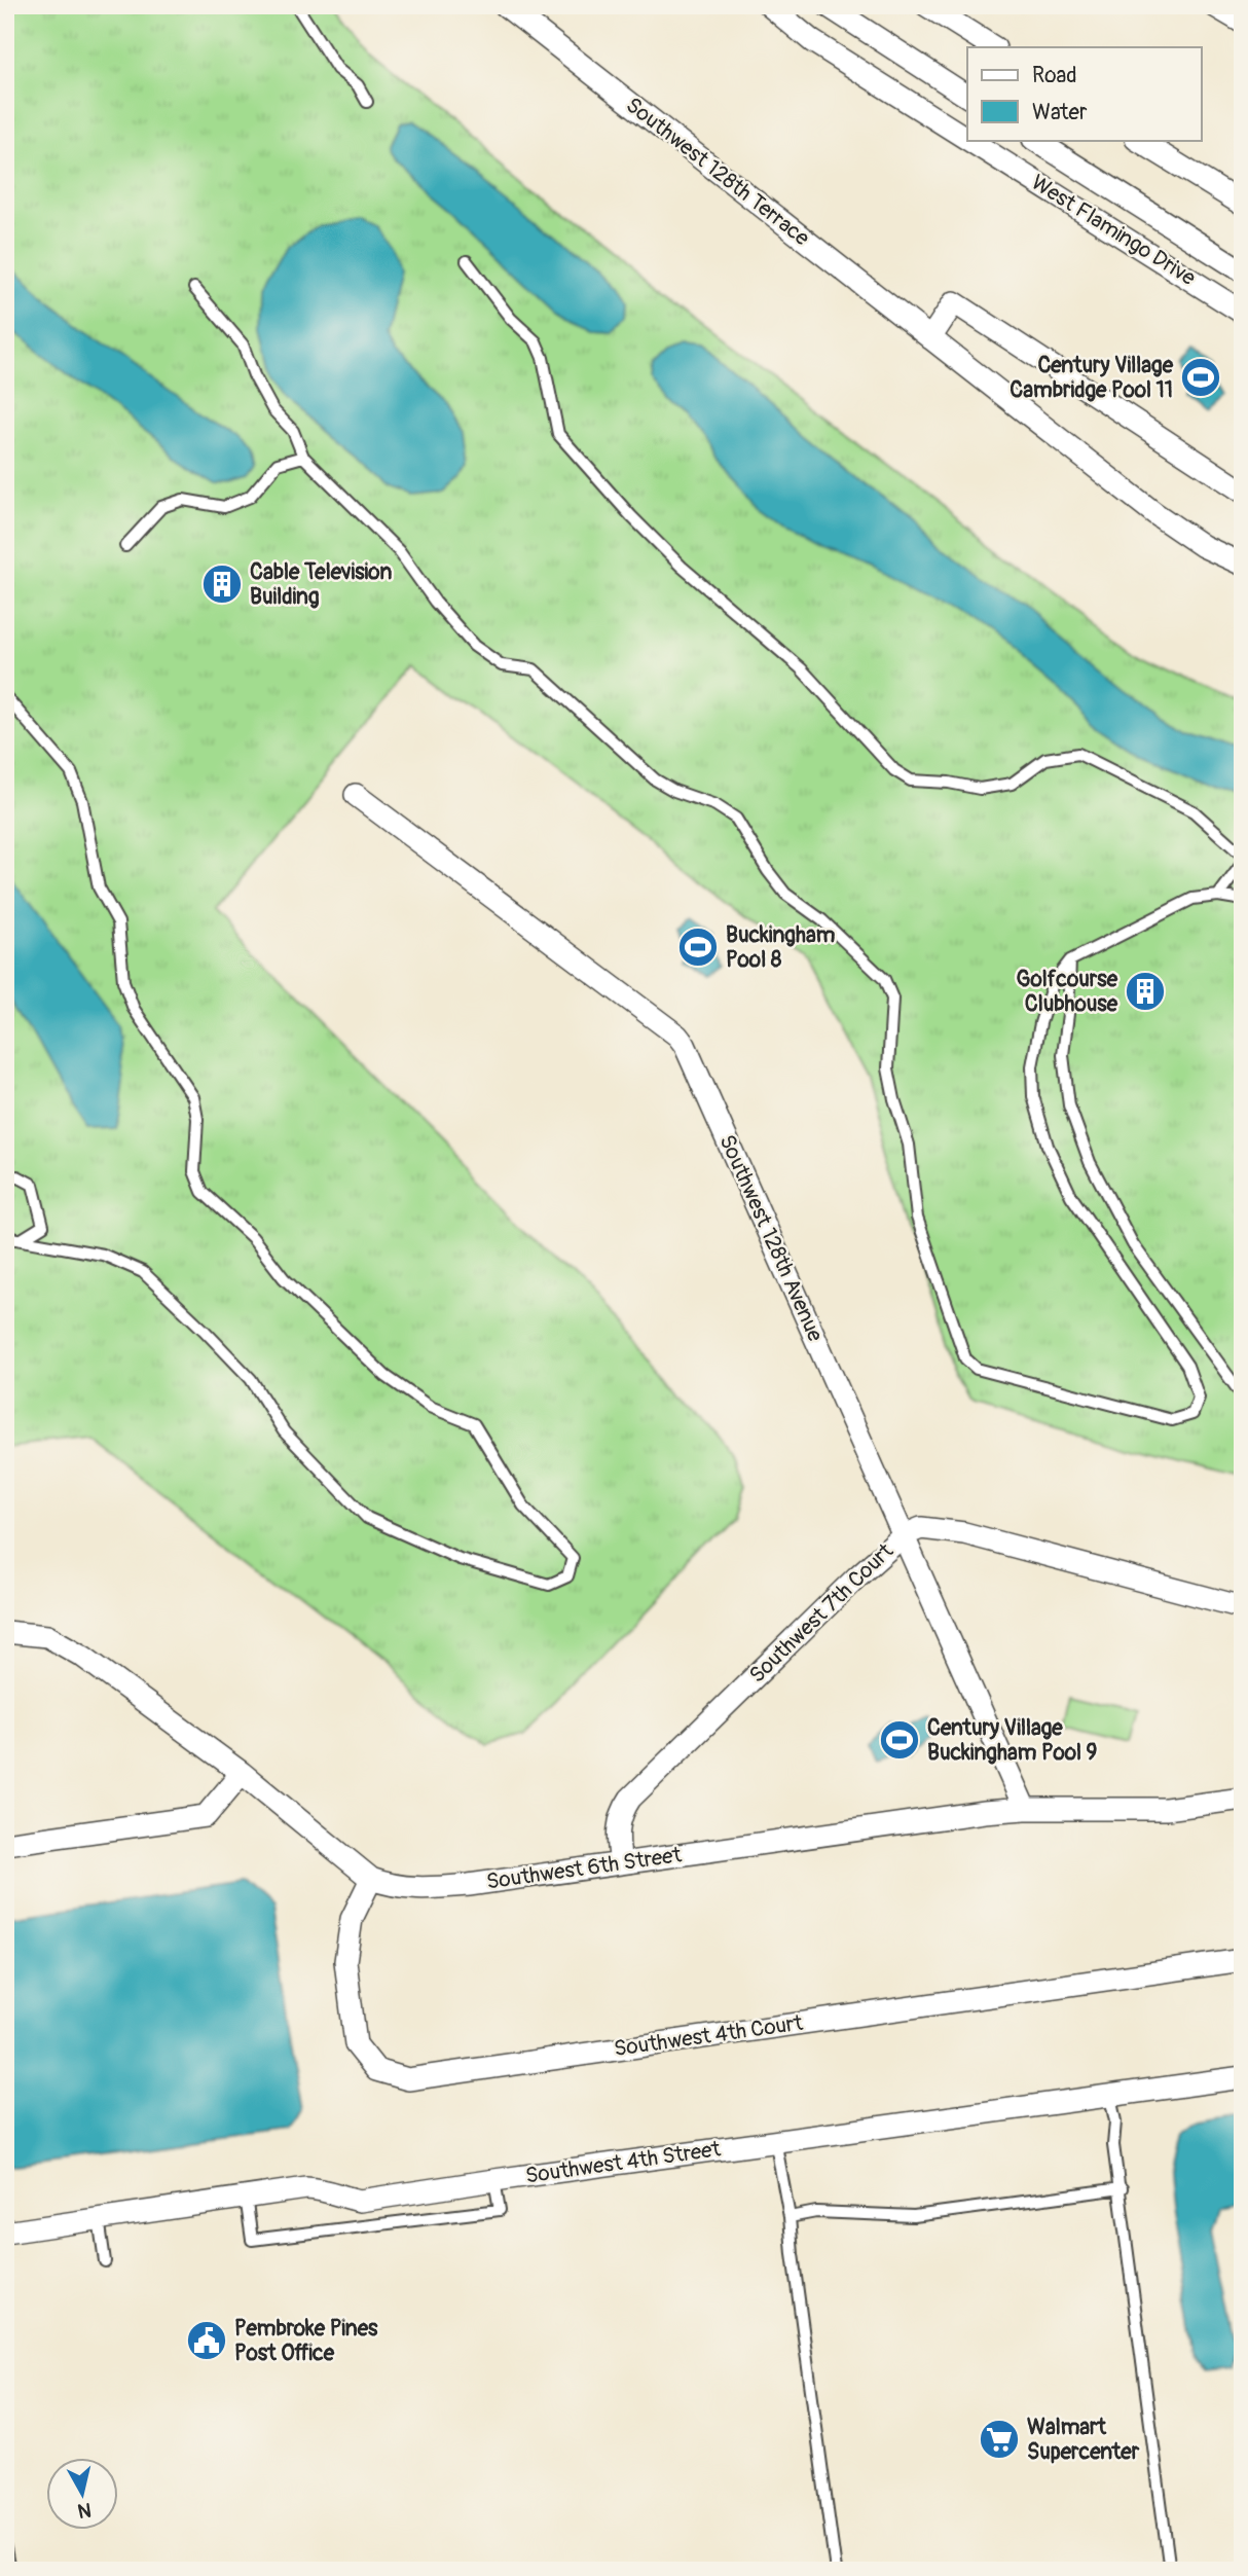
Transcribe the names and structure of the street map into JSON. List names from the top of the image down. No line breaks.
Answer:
{"streets":{"street":["Southwest 128th Terrace","West Flamingo Drive","Southwest 128th Avenue","Southwest 7th Court","Southwest 6th Street","Southwest 4th Court","Southwest 4th Street"]},"crossings":[["Southwest 128th Avenue","Southwest 7th Court"],["Southwest 128th Avenue","Southwest 6th Street"],["Southwest 7th Court","Southwest 6th Street"],["Southwest 6th Street","Southwest 4th Court"]],"places":{"sports":["Century Village Cambridge Pool 11","Buckingham Pool 8","Century Village Buckingham Pool 9"],"building":["Cable Television Building","Golfcourse Clubhouse"],"public building":["Pembroke Pines Post Office"],"supermarket":["Walmart Supercenter"]},"legend":["Road","Water"],"north":"bottom"}
